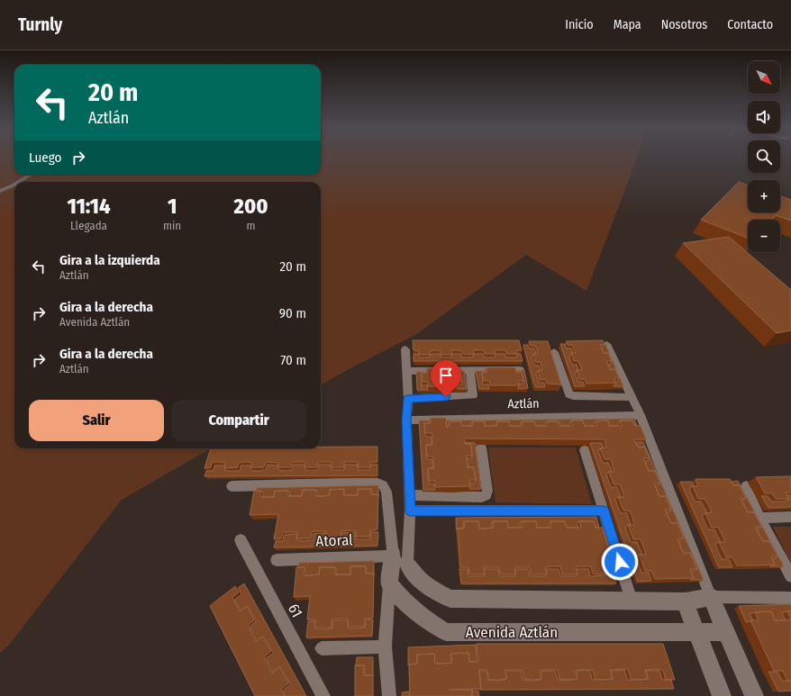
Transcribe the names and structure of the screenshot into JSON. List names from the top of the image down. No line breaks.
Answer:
{"streets":{"street":["Aztlán","Atoral","61","Avenida Aztlán"]},"north":"bottom right","page":{"header":"Turnly","nav":["Inicio","Mapa","Nosotros","Contacto"],"map_buttons":["+","−"],"turn":["20 m","Aztlán"],"then":"Luego","eta":["11:14","Llegada","1","min","200","m"],"list":[{"name":"Gira a la izquierda","note":"Aztlán","value":"20 m"},{"name":"Gira a la derecha","note":"Avenida Aztlán","value":"90 m"},{"name":"Gira a la derecha","note":"Aztlán","value":"70 m"}],"buttons":["Salir","Compartir"]}}
